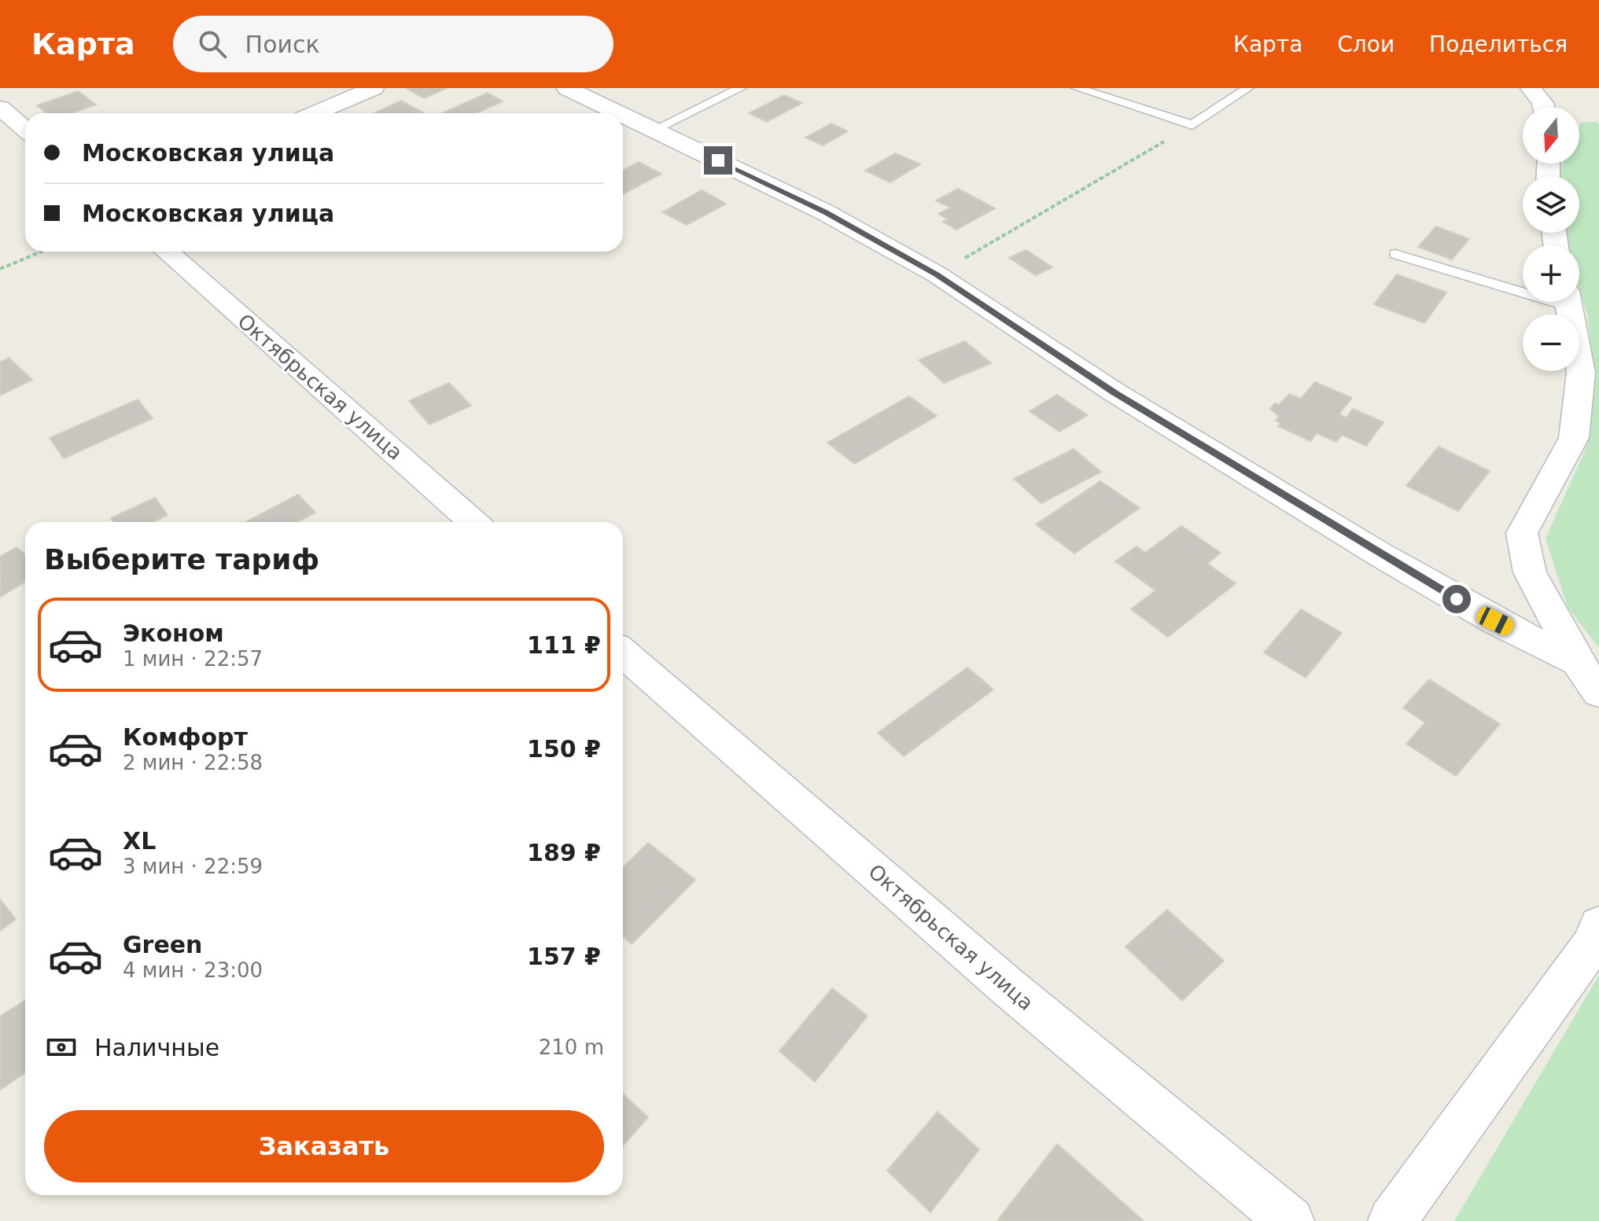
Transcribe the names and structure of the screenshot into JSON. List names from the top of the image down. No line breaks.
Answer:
{"streets":{"street":["Октябрьская улица"]},"north":"bottom","page":{"header":"Карта","search":"Поиск","nav":["Карта","Слои","Поделиться"],"map_buttons":["+","−"],"banner":["Московская улица","Московская улица"],"heading":"Выберите тариф","list":[{"name":"Эконом","note":"1 мин · 22:57","value":"111 ₽"},{"name":"Комфорт","note":"2 мин · 22:58","value":"150 ₽"},{"name":"XL","note":"3 мин · 22:59","value":"189 ₽"},{"name":"Green","note":"4 мин · 23:00","value":"157 ₽"}],"pay":["Наличные","210 m"],"buttons":"Заказать"}}
